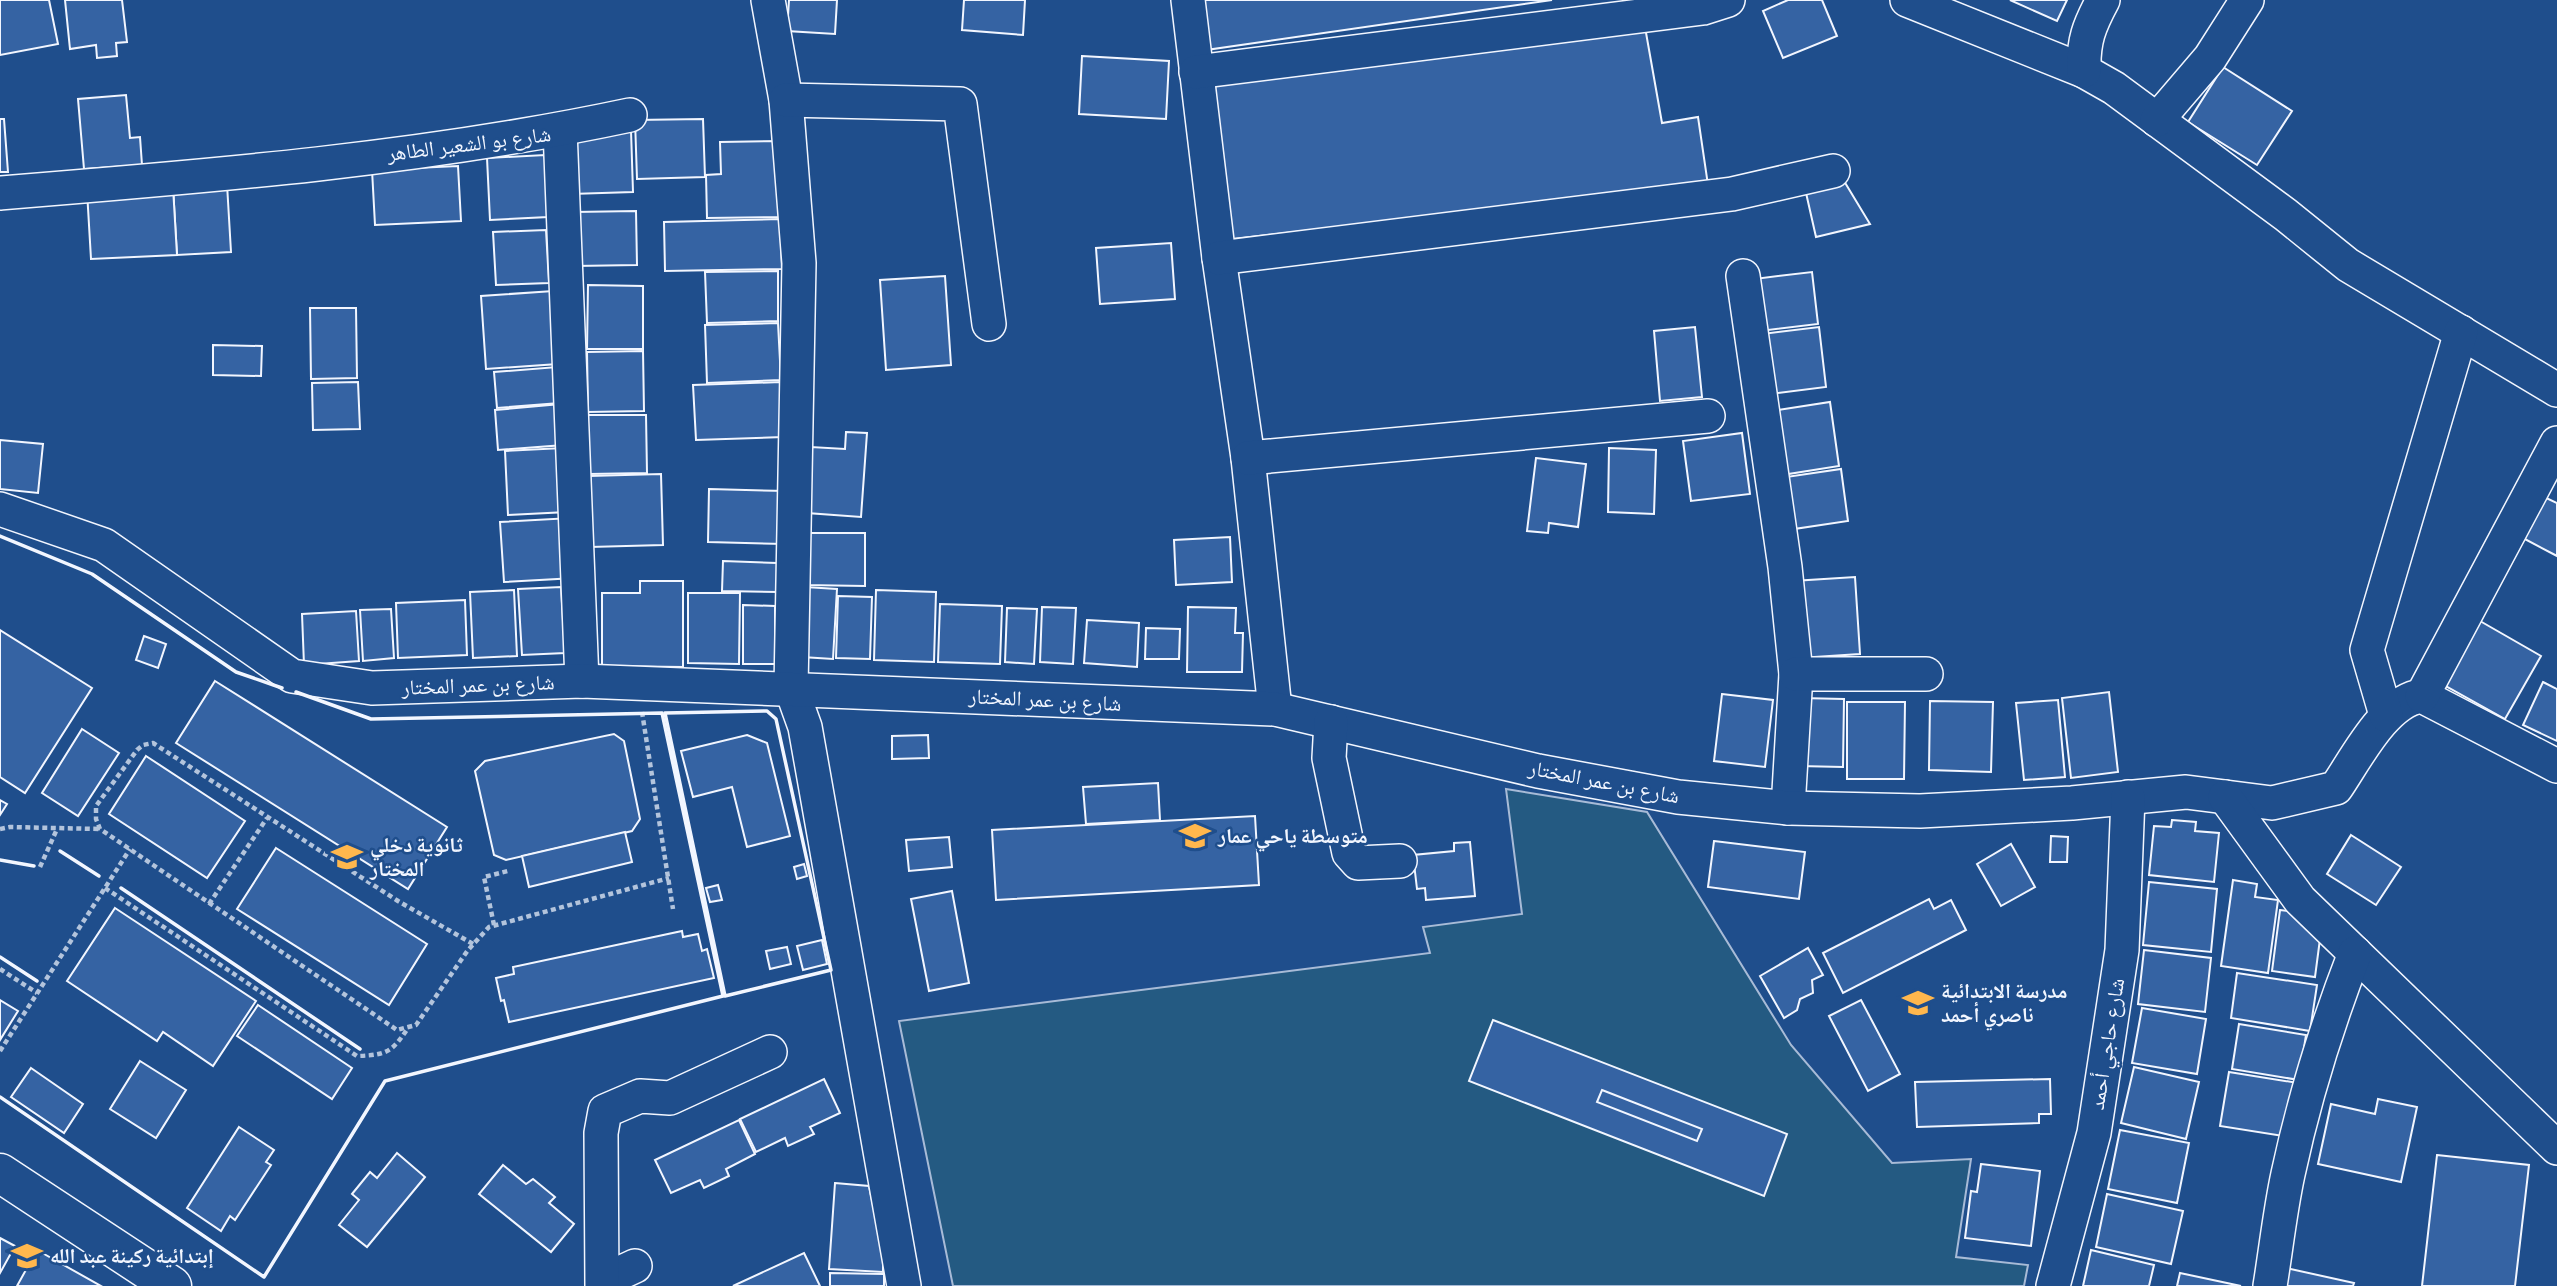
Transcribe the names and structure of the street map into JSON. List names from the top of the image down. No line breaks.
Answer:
{"streets":{"street":["شارع بو الشعير الطاهر","شارع بن عمر المختار","شارع حاجي أحمد"]},"crossings":[["شارع بو الشعير الطاهر","شارع بن عمر المختار"],["شارع بن عمر المختار","شارع حاجي أحمد"]],"places":{"school or university":["متوسطة ياحي عمار","ثانوية دخلي المختار","مدرسة الابتدائية ناصري أحمد","إبتدائية ركينة عبد الله"]}}
